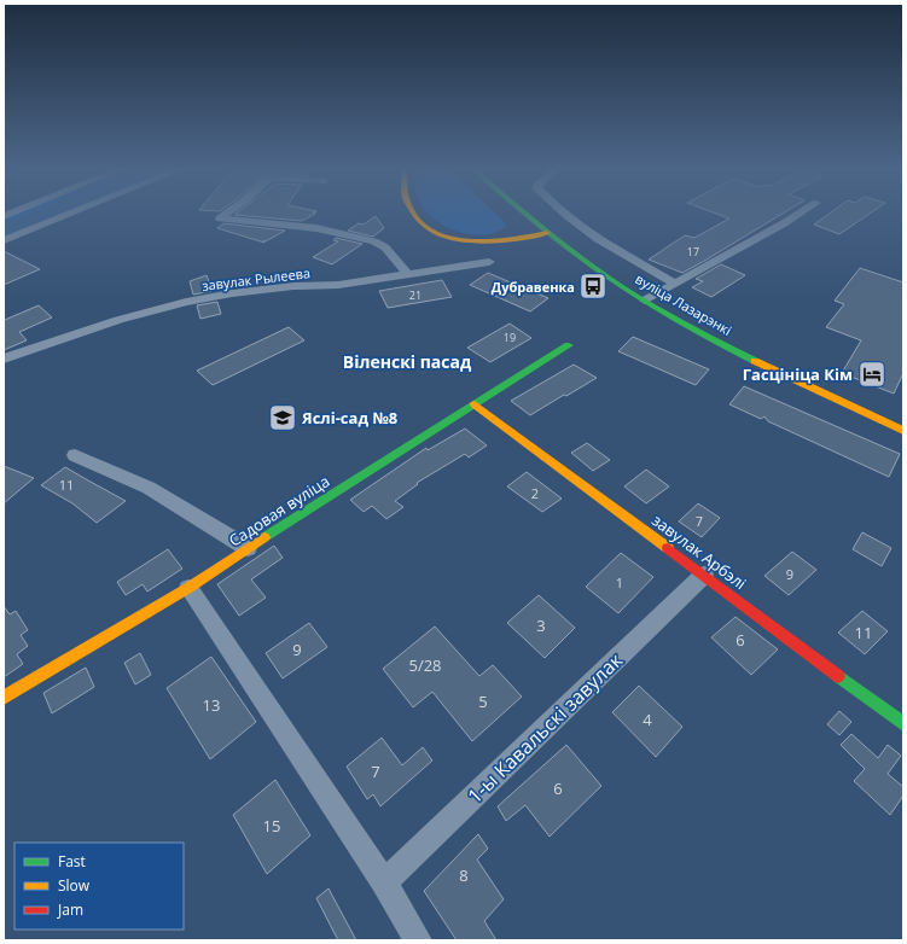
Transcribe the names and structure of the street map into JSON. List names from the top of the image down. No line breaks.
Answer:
{"streets":{"street":["завулак Рылеева","вуліца Лазарэнкі","Садовая вуліца","завулак Арбэлі","1-ы Кавальскі завулак"]},"crossings":[["Садовая вуліца","завулак Арбэлі"],["завулак Арбэлі","1-ы Кавальскі завулак"]],"districts":["Віленскі пасад"],"places":{"bus stop":["Дубравенка"],"hotel":["Гасцініца Кім"],"school or university":["Яслі-сад №8"]},"house_numbers":["17","21","19","11","2","7","9","1","3","11","6","9","5/28","5","13","4","7","6","15","8"],"legend":["Fast","Slow","Jam"]}
